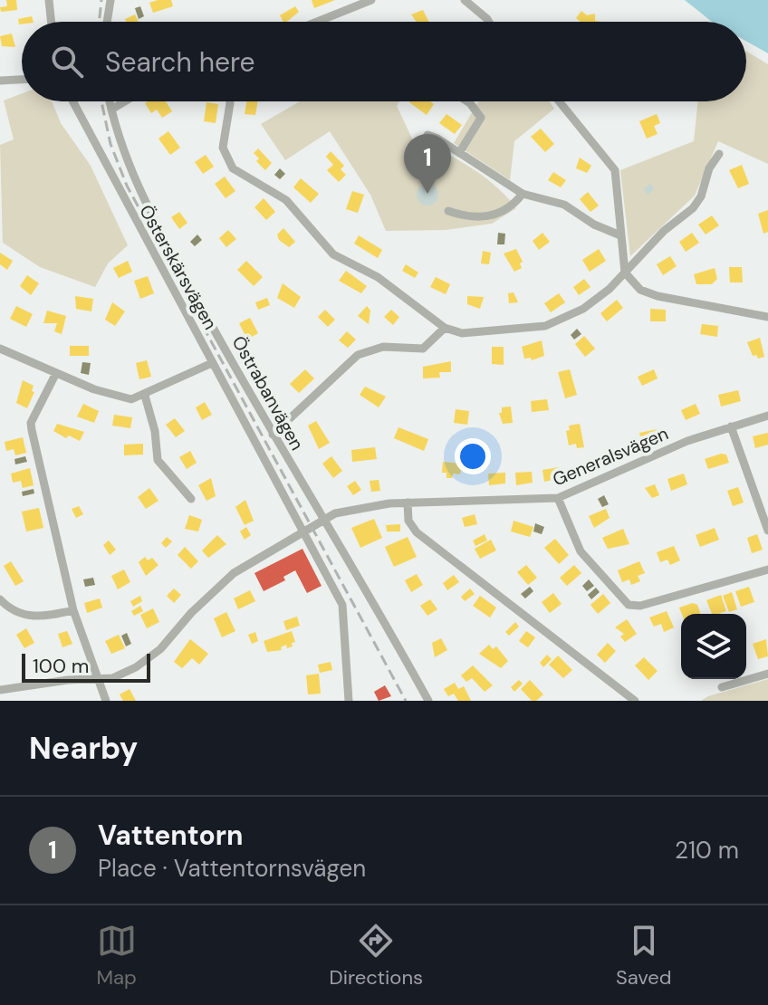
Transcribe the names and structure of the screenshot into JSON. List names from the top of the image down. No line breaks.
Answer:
{"streets":{"street":["Österskärsvägen","Östrabanvägen","Generalsvägen"]},"crossings":[["Österskärsvägen","Generalsvägen"],["Östrabanvägen","Generalsvägen"]],"scale_bar":"100 m","page":{"search":"Search here","pins":"1","scale":"100 m","heading":"Nearby","list":[{"mark":"1","name":"Vattentorn","note":"Place · Vattentornsvägen","value":"210 m"}],"nav":["Map","Directions","Saved"]}}
